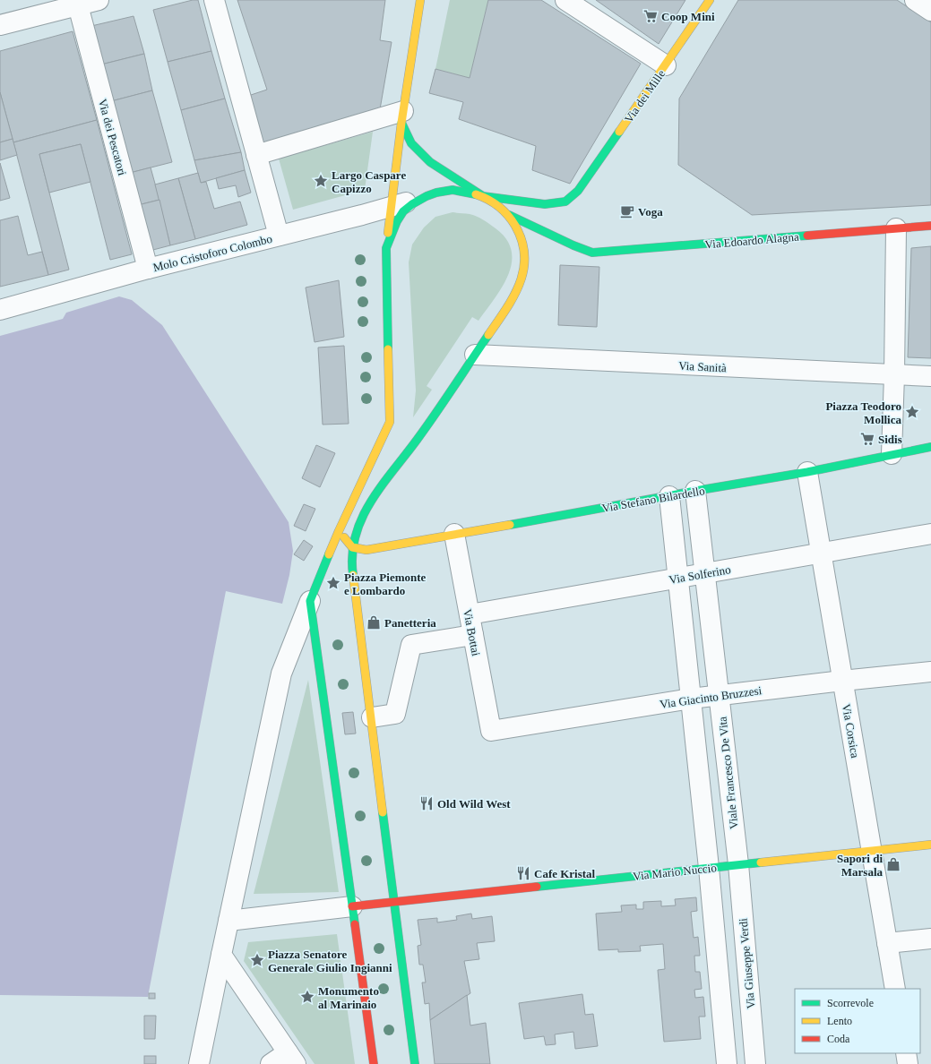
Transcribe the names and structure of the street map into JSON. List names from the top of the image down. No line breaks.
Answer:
{"streets":{"main road":["Via dei Mille","Via Edoardo Alagna","Via Stefano Bilardello","Via Mario Nuccio"],"street":["Via dei Pescatori","Molo Cristoforo Colombo","Via Sanità","Via Solferino","Via Bottai","Via Giacinto Bruzzesi","Via Corsica","Viale Francesco De Vita","Via Giuseppe Verdi"]},"crossings":[["Via dei Pescatori","Molo Cristoforo Colombo"],["Via Stefano Bilardello","Via Bottai"],["Via Stefano Bilardello","Via Corsica"],["Via Stefano Bilardello","Viale Francesco De Vita"],["Via Solferino","Via Bottai"],["Via Solferino","Via Corsica"],["Via Solferino","Viale Francesco De Vita"],["Via Bottai","Via Giacinto Bruzzesi"],["Via Giacinto Bruzzesi","Via Corsica"],["Via Giacinto Bruzzesi","Viale Francesco De Vita"],["Via Corsica","Via Mario Nuccio"],["Viale Francesco De Vita","Via Mario Nuccio"],["Viale Francesco De Vita","Via Giuseppe Verdi"],["Via Mario Nuccio","Via Giuseppe Verdi"]],"places":{"supermarket":["Coop Mini","Sidis"],"place":["Largo Caspare Capizzo","Piazza Teodoro Mollica","Piazza Piemonte e Lombardo","Piazza Senatore Generale Giulio Ingianni","Monumento al Marinaio"],"cafe":["Voga"],"shop":["Panetteria","Sapori di Marsala"],"restaurant":["Old Wild West","Cafe Kristal"]},"legend":["Scorrevole","Lento","Coda"]}
